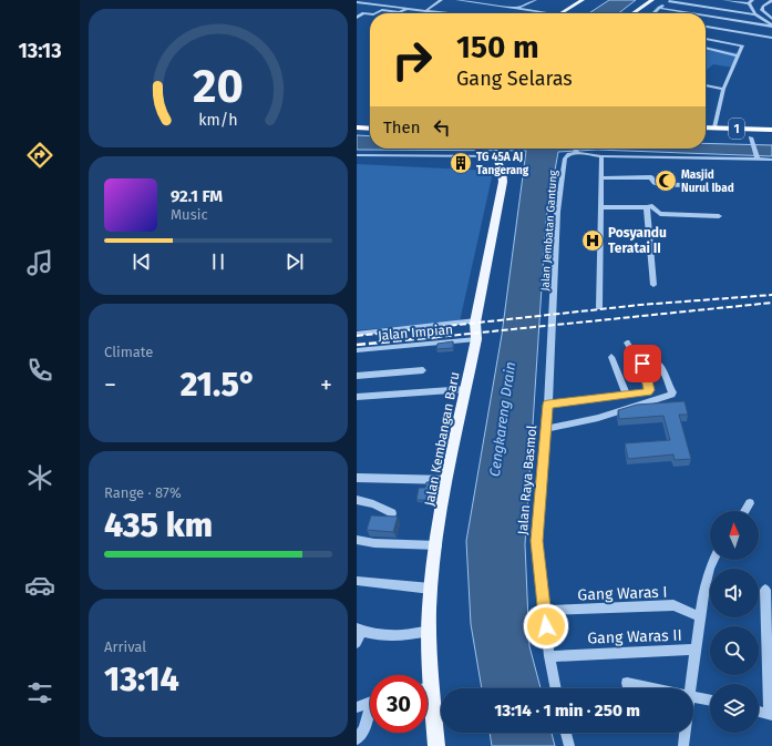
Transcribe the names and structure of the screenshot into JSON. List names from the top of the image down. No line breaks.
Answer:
{"streets":{"highway":["1"],"main road":["Jalan Kembangan Baru"],"street":["Jalan Jembatan Gantung","Jalan Impian","Jalan Raya Basmol","Gang Waras I","Gang Waras II"]},"crossings":[["Jalan Jembatan Gantung","Jalan Raya Basmol"],["Jalan Impian","Jalan Kembangan Baru"],["Jalan Raya Basmol","Gang Waras I"],["Jalan Raya Basmol","Gang Waras II"]],"water":["Cengkareng Drain"],"places":{"building":["TG 45A AJ Tangerang"],"mosque":["Masjid Nurul Ibad"],"hospital":["Posyandu Teratai II"]},"north":"top","page":{"tabs":"13:13","turn":["150 m","Gang Selaras"],"then":"Then","song":["92.1 FM","Music"],"tile":["Climate",["Range · 87%","435 km"],["Arrival","13:14"]],"heat":["−","21.5°","+"],"limit":"30","trip":"13:14 · 1 min · 250 m","gauge":["20","km/h"]}}
